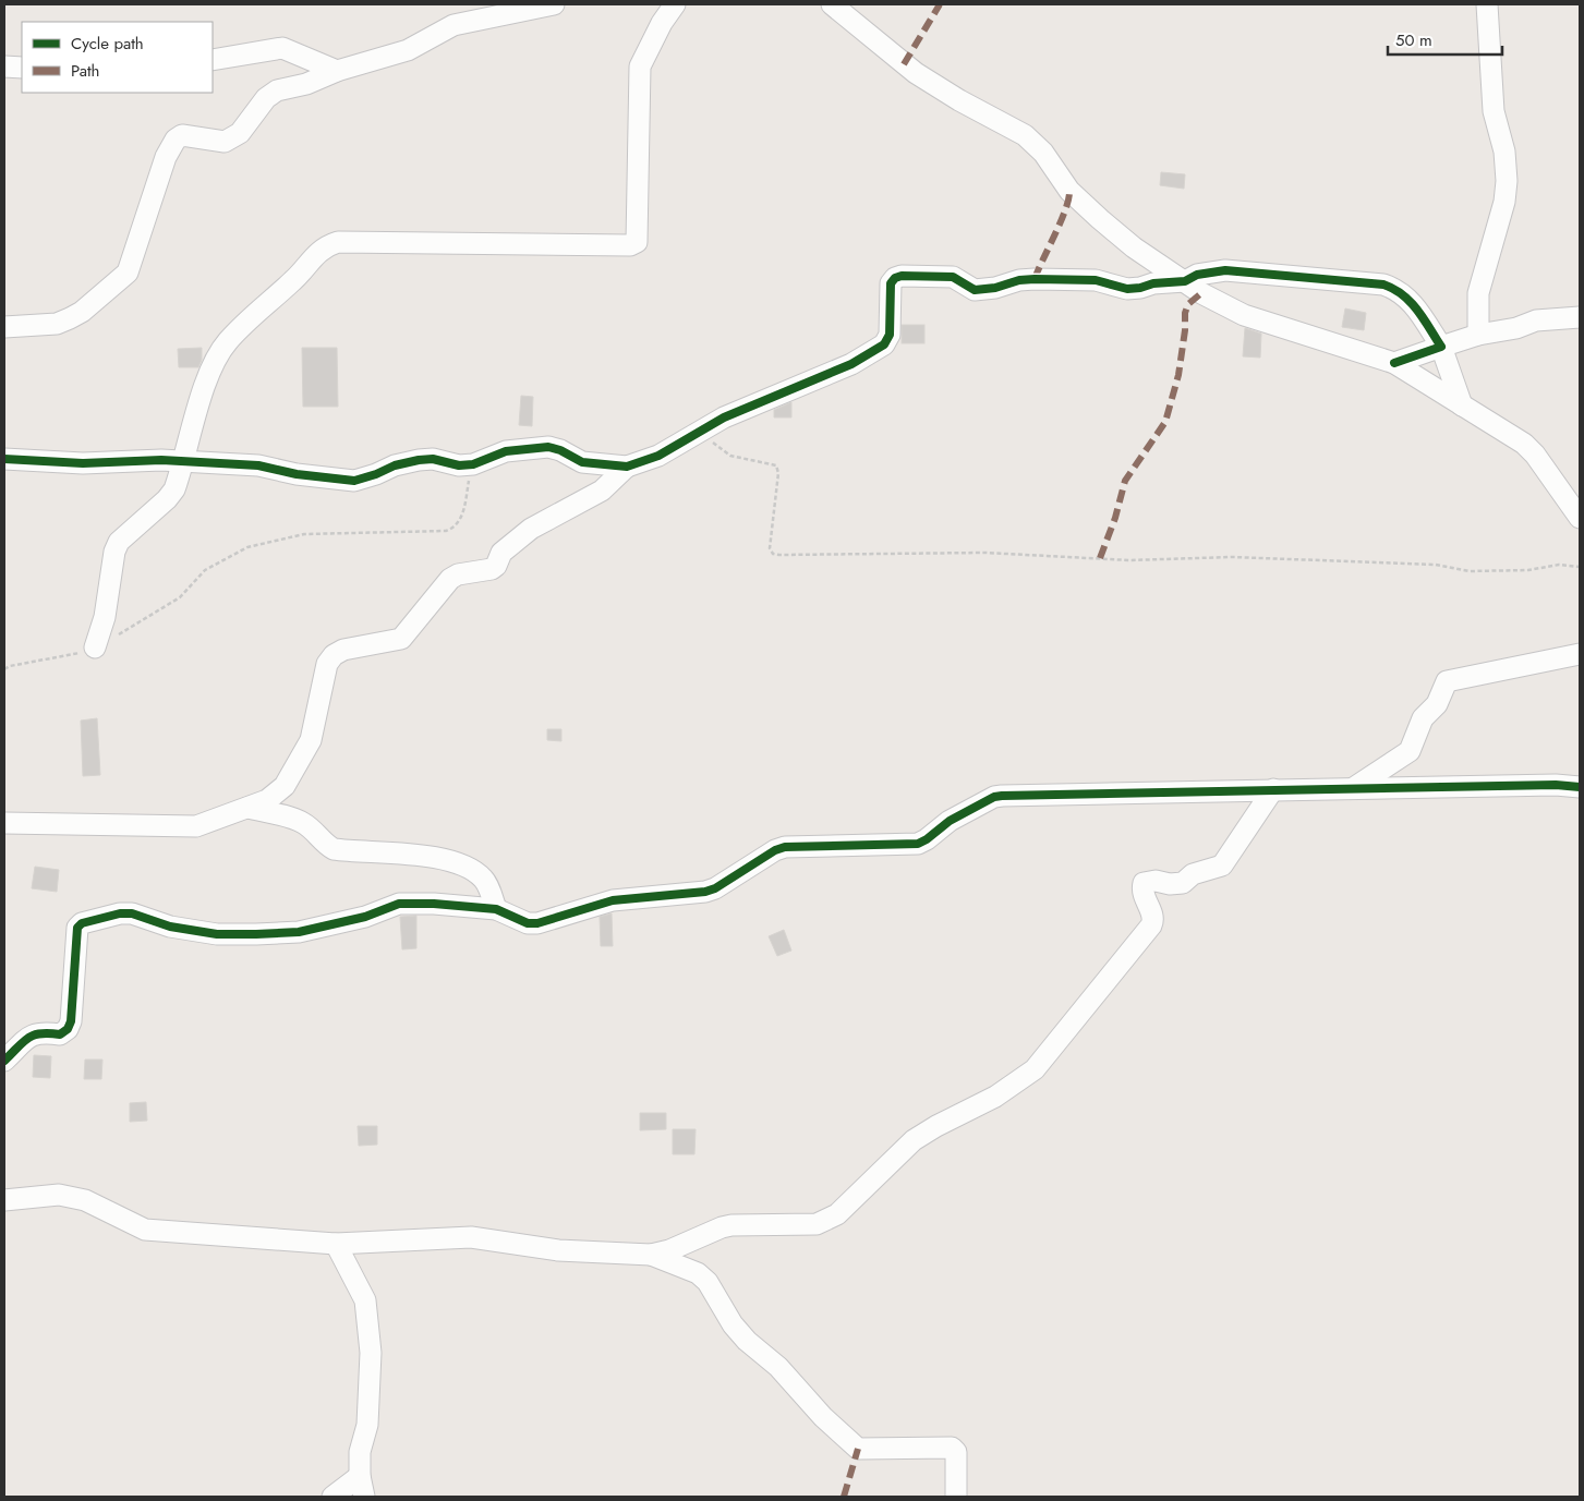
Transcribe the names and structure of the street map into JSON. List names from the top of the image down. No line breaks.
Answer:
{"legend":["Cycle path","Path"],"scale_bar":"50 m"}
